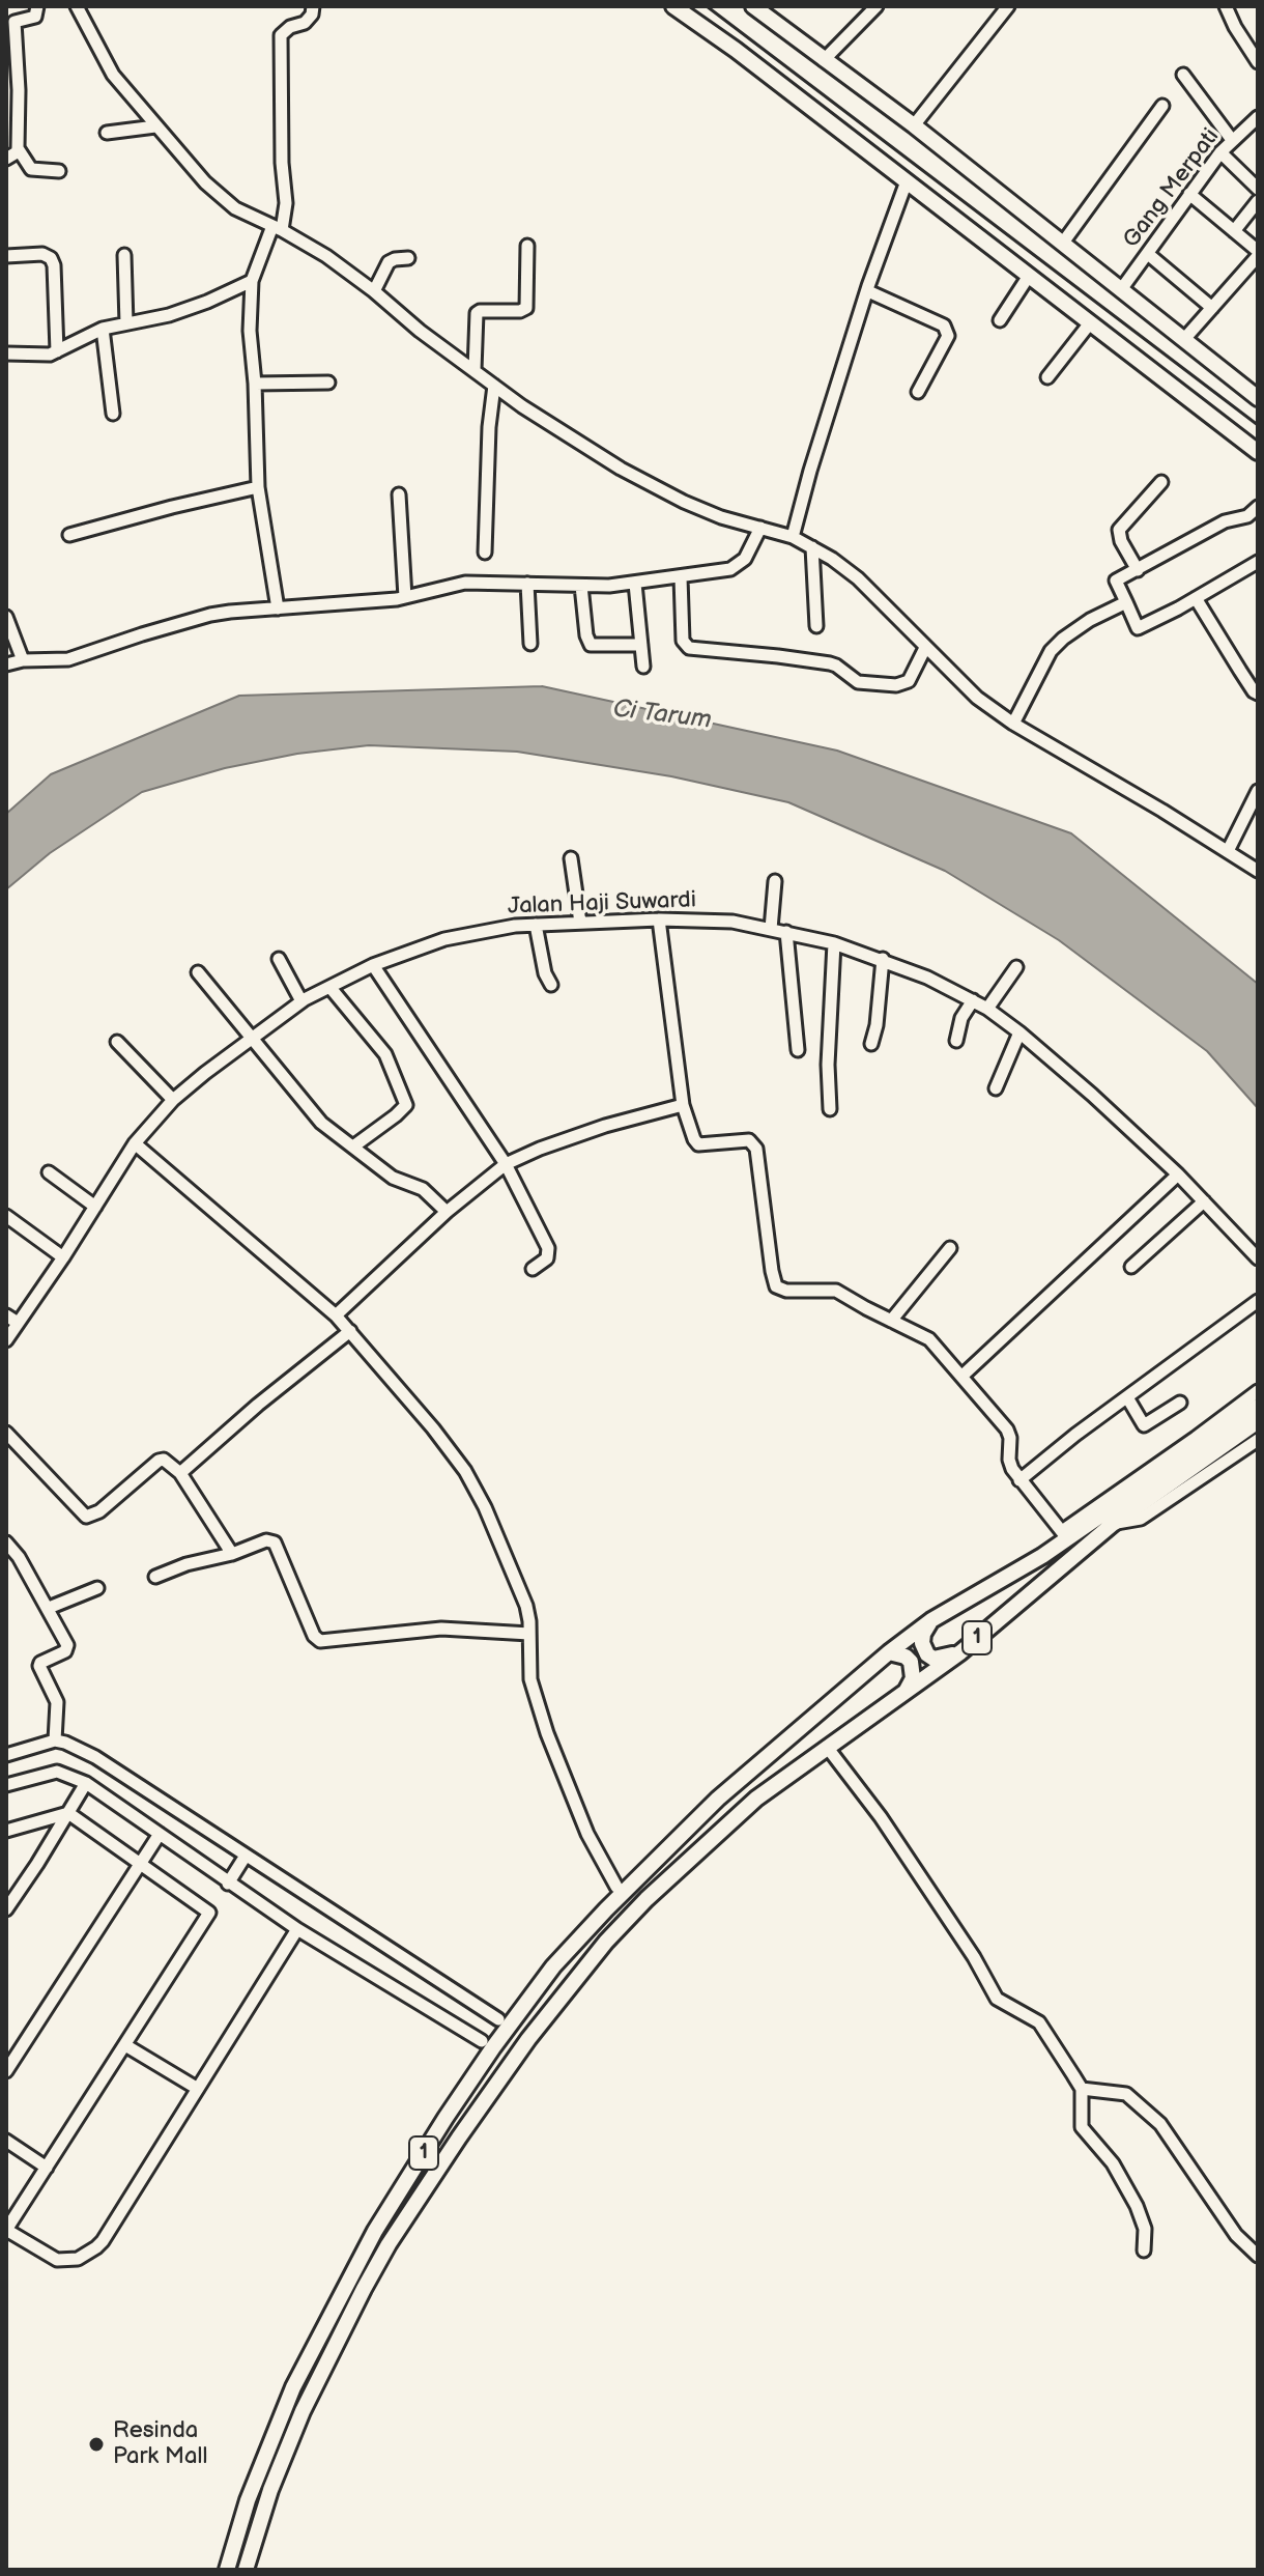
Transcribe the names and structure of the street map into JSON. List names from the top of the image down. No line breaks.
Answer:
{"streets":{"main road":["1"],"street":["Gang Merpati","Jalan Haji Suwardi"]},"water":["Ci Tarum"],"places":["Resinda Park Mall"]}
